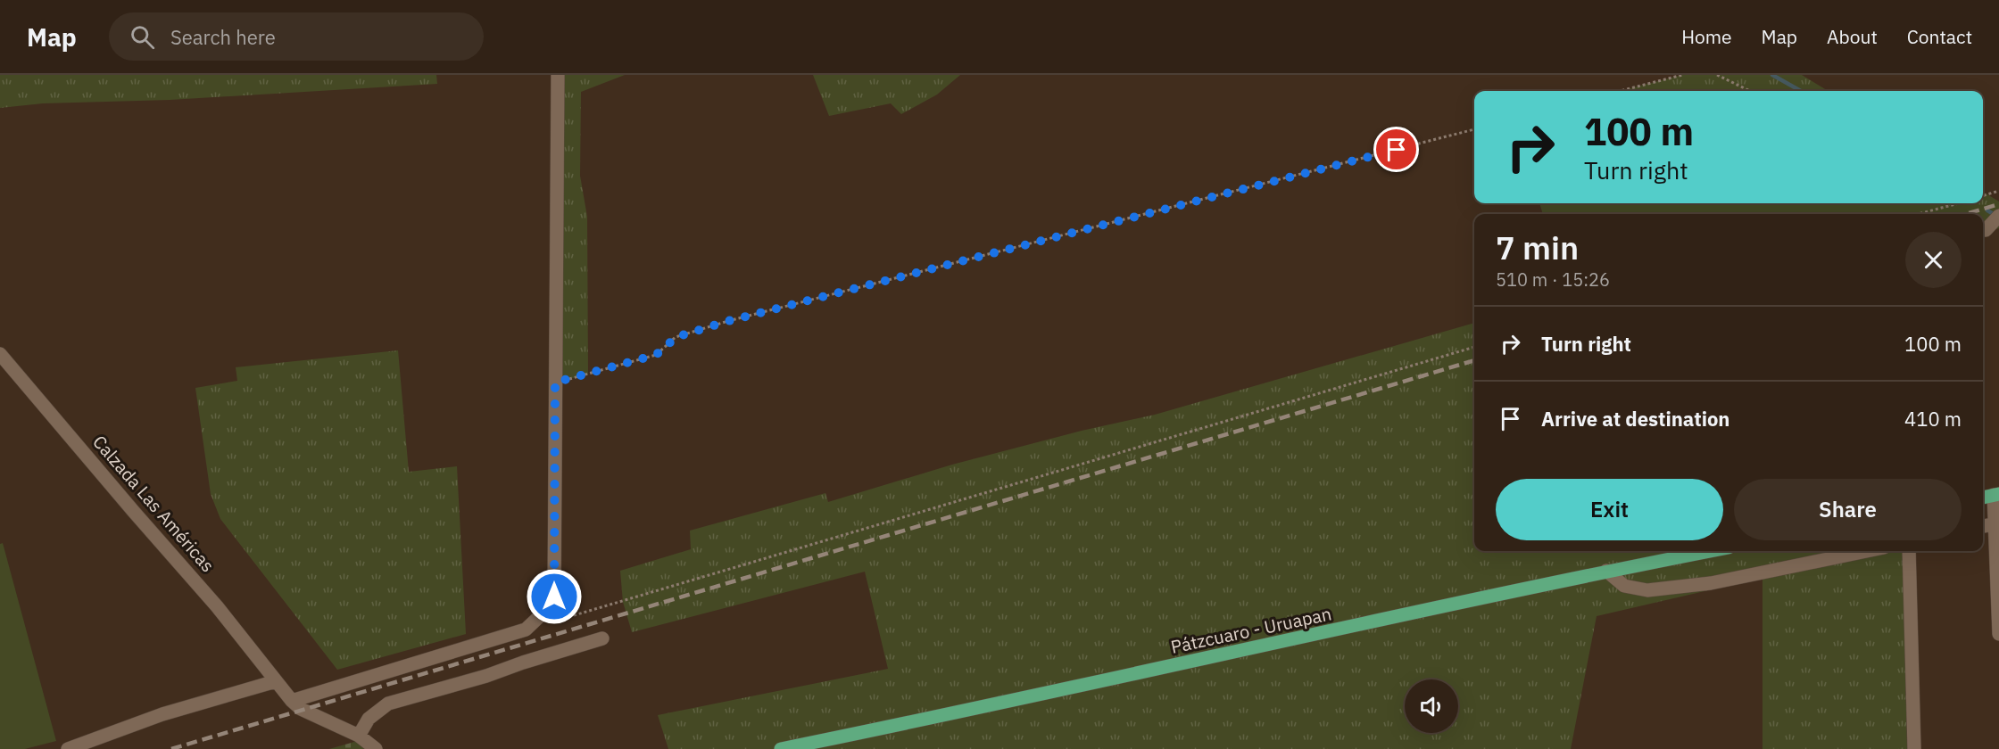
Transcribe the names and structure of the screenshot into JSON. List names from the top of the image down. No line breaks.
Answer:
{"streets":{"main road":["Pátzcuaro - Uruapan"],"street":["Calzada Las Américas"]},"page":{"header":"Map","search":"Search here","nav":["Home","Map","About","Contact"],"turn":["100 m","Turn right"],"heading":["7 min","510 m · 15:26"],"list":[{"name":"Turn right","value":"100 m"},{"name":"Arrive at destination","value":"410 m"}],"buttons":["Exit","Share"]}}
